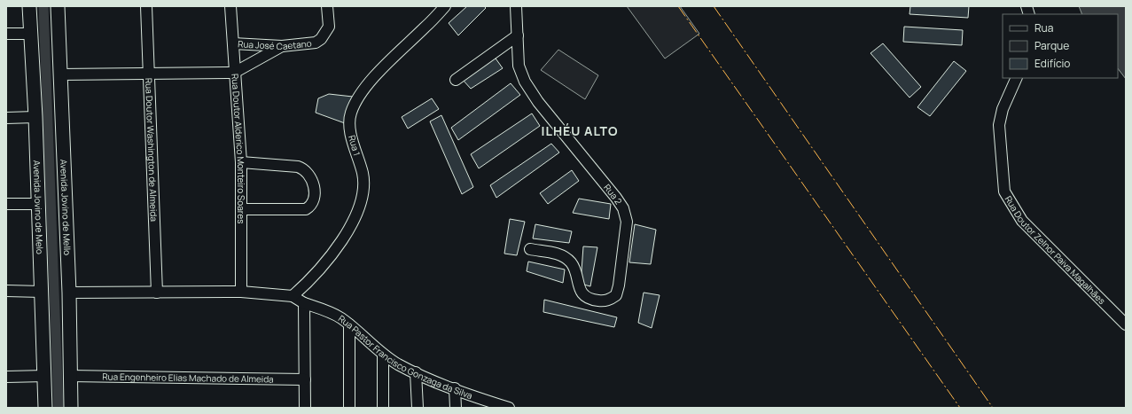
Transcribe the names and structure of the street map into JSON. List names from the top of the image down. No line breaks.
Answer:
{"streets":{"main road":["Avenida Jovino de Melo","Avenida Jovino de Mello"],"street":["Rua José Caetano","Rua 1","Rua Doutor Washington de Almeida","Rua Doutor Alderico Monteiro Soares","Rua 2","Rua Doutor Zelnor Paiva Magalhães","Rua Pastor Francisco Gonzaga da Silva","Rua Engenheiro Elias Machado de Almeida"]},"crossings":[["Rua José Caetano","Rua Doutor Alderico Monteiro Soares"],["Rua 1","Rua Pastor Francisco Gonzaga da Silva"],["Avenida Jovino de Mello","Rua Engenheiro Elias Machado de Almeida"]],"districts":["ILHÉU ALTO"],"legend":["Rua","Parque","Edifício"]}
